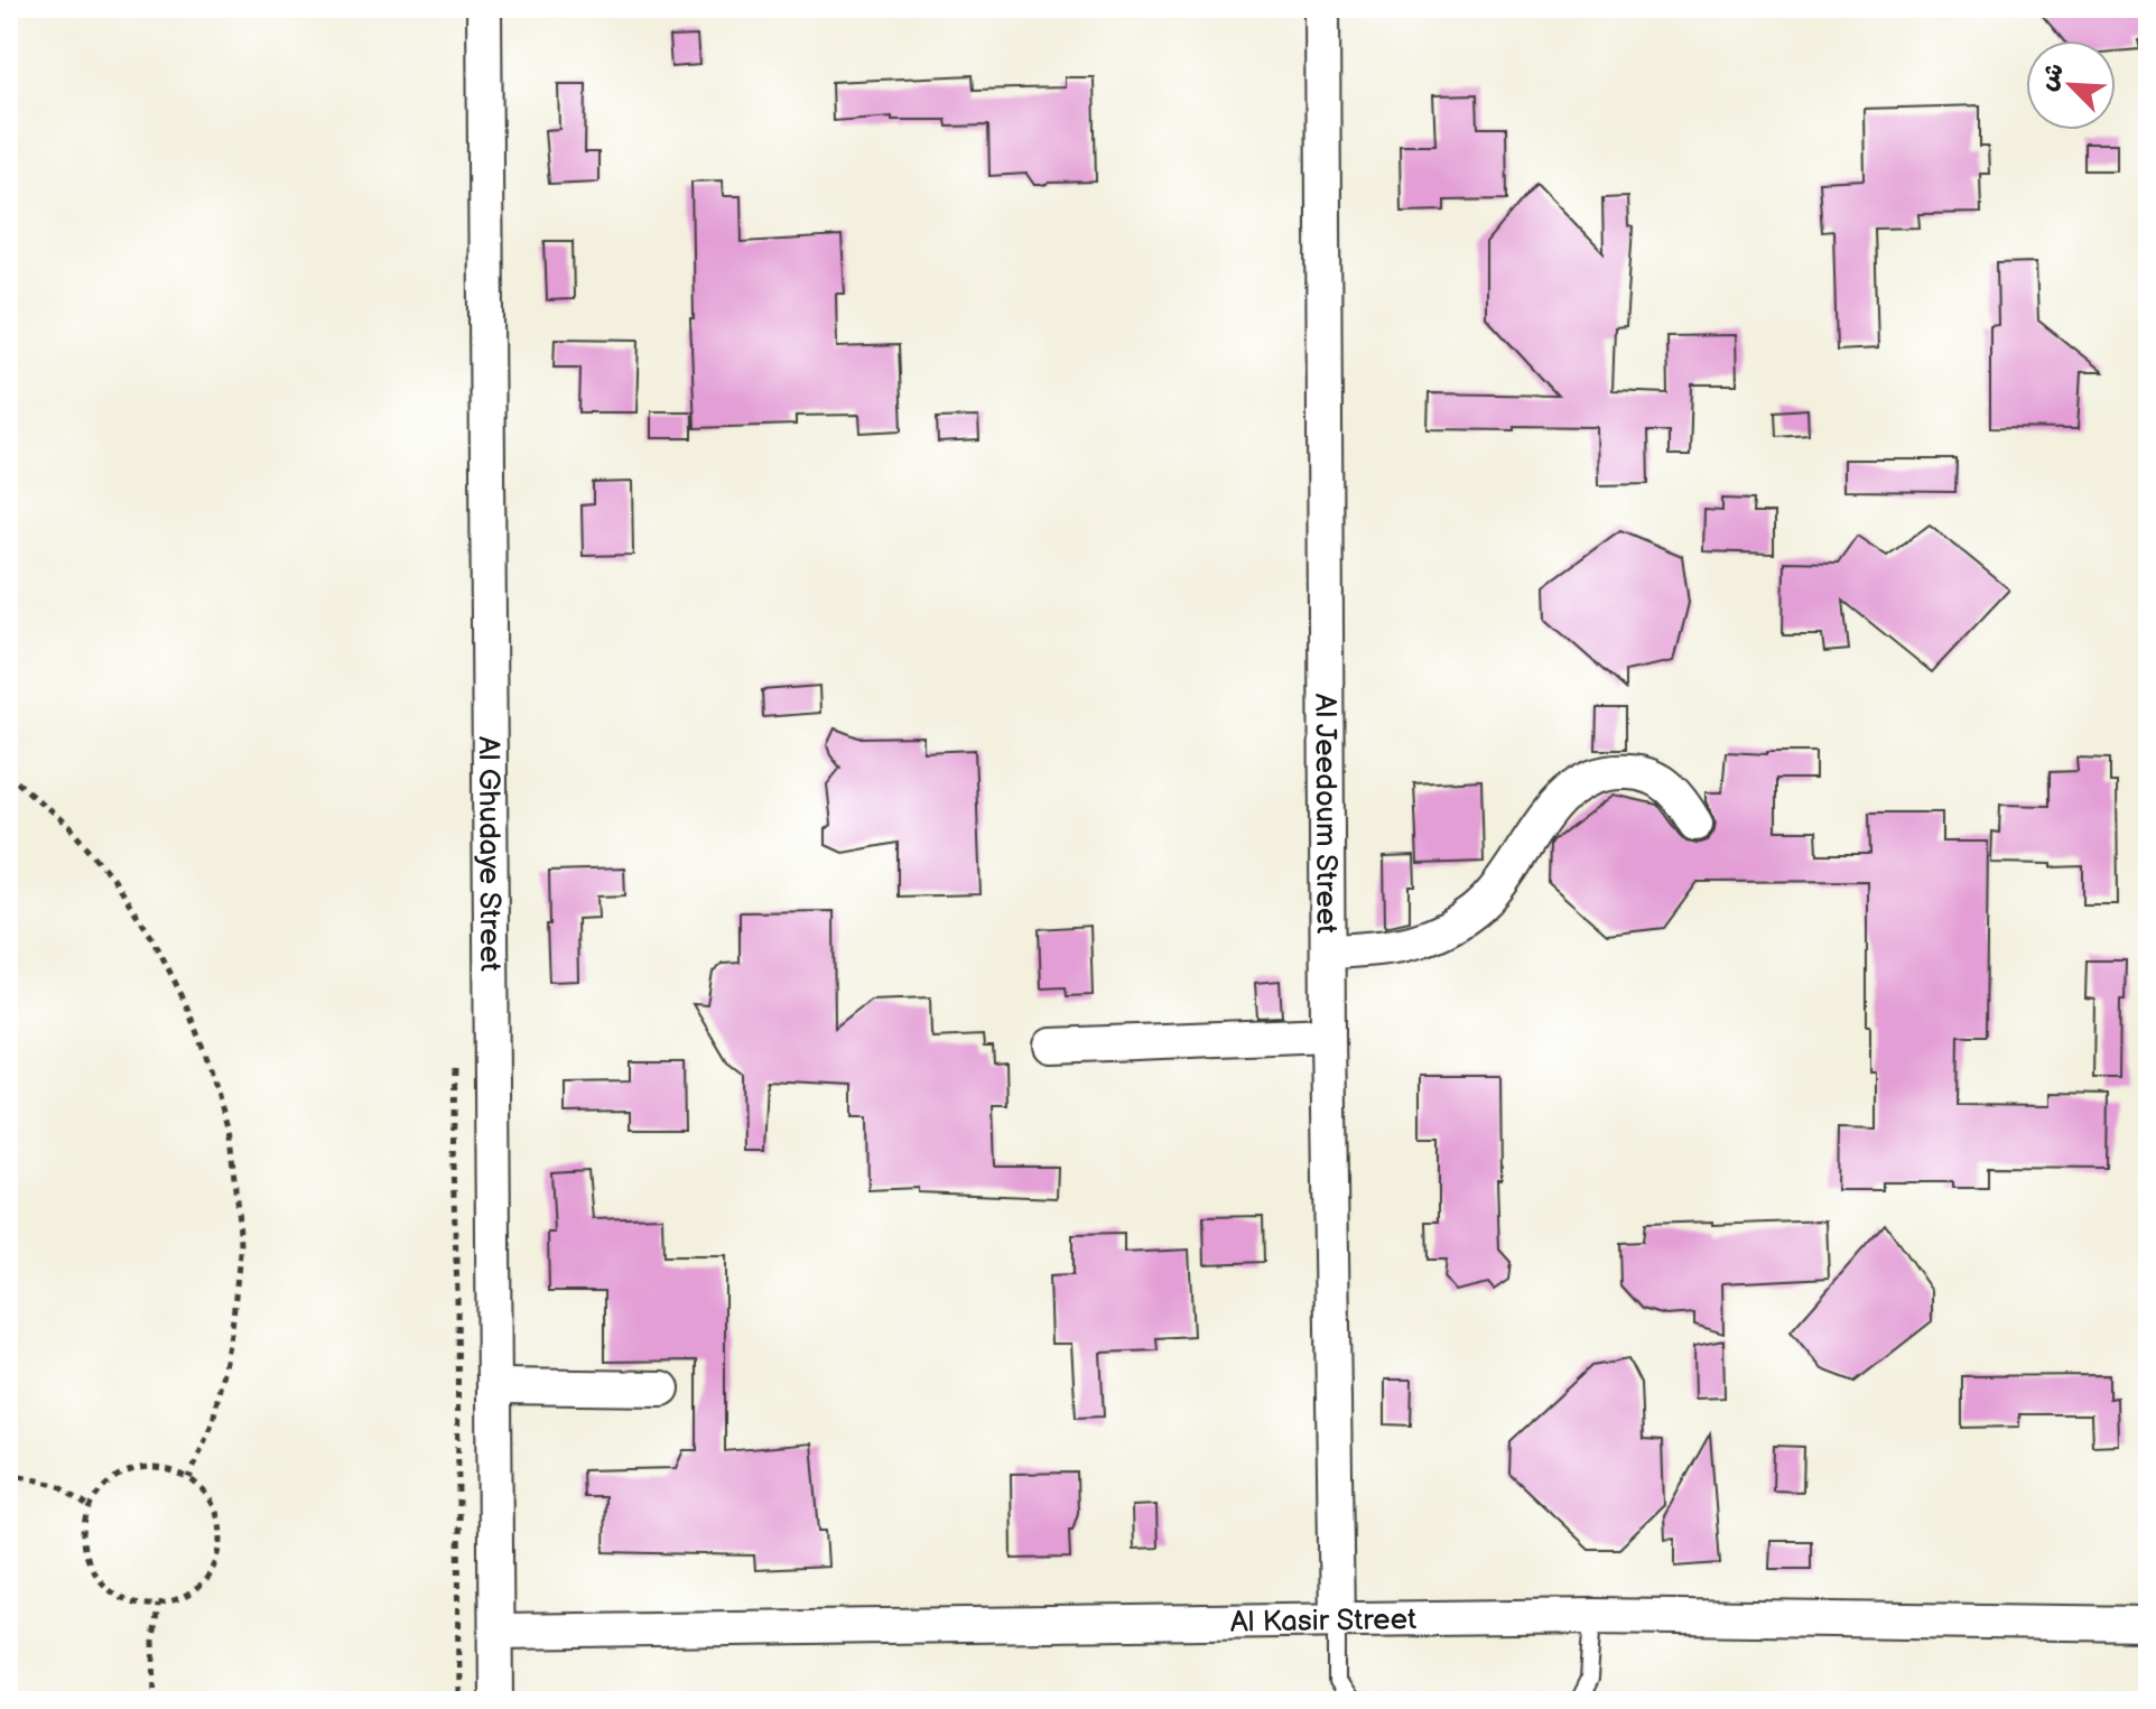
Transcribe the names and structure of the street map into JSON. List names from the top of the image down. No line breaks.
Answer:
{"streets":{"street":["Al Jeedoum Street","Al Ghudaye Street","Al Kasir Street"]},"crossings":[["Al Jeedoum Street","Al Kasir Street"],["Al Ghudaye Street","Al Kasir Street"]],"north":"top left"}
